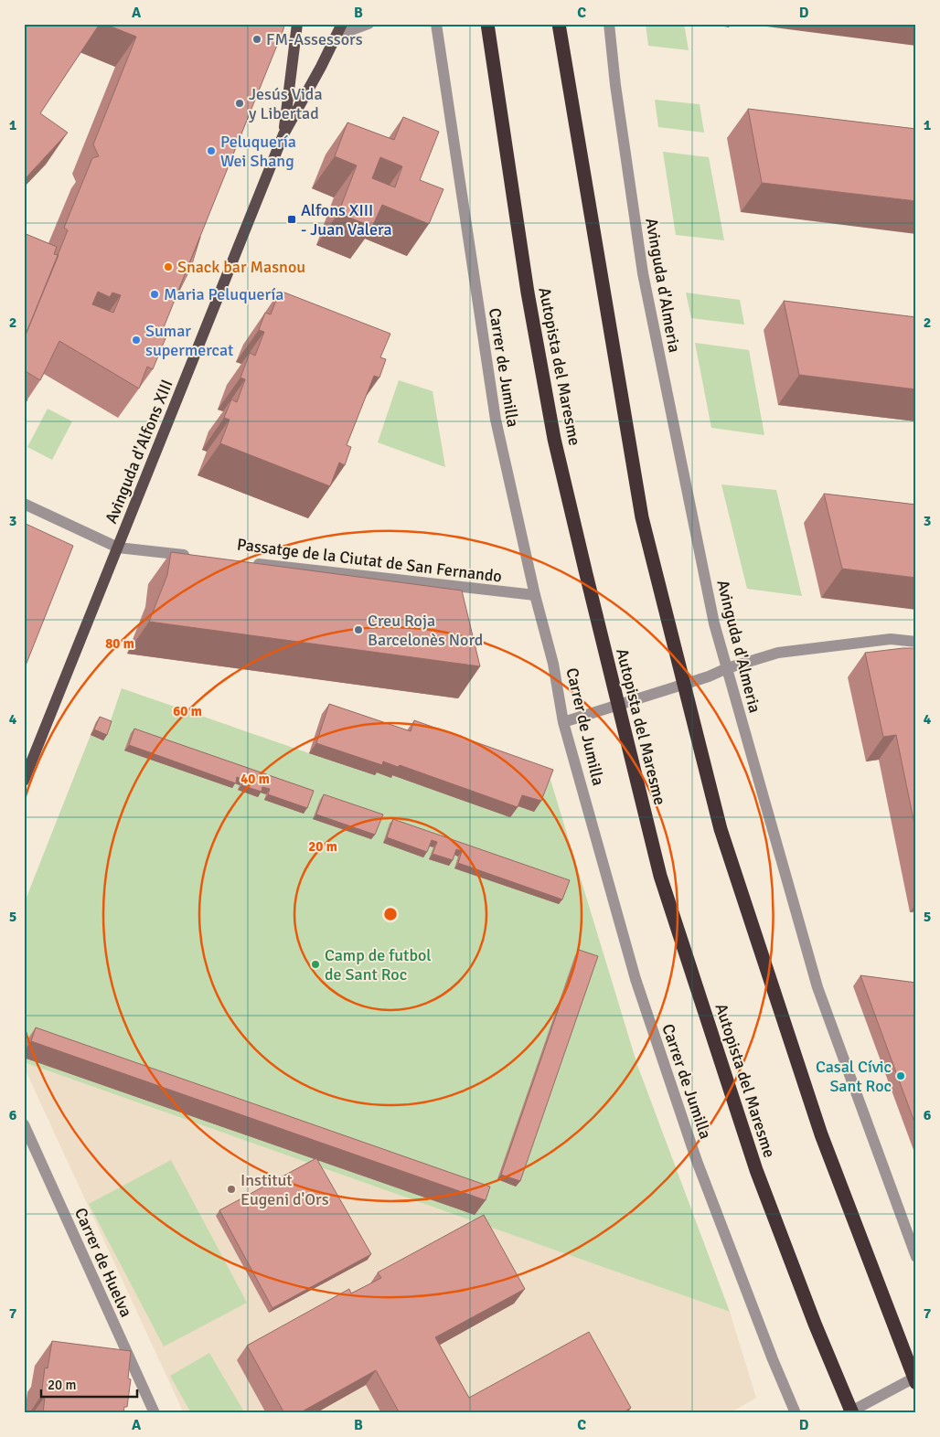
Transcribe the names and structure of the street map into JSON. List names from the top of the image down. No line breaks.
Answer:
{"streets":{"highway":["Autopista del Maresme"],"main road":["Avinguda d'Alfons XIII"],"street":["Avinguda d'Almeria","Carrer de Jumilla","Passatge de la Ciutat de San Fernando","Carrer de Huelva"]},"crossings":[["Carrer de Jumilla","Passatge de la Ciutat de San Fernando"]],"places":{"other":["FM-Assessors","Jesús Vida y Libertad","Peluquería Wei Shang","Snack bar Masnou","Maria Peluquería","Sumar supermercat","Creu Roja Barcelonès Nord","Camp de futbol de Sant Roc","Casal Cívic Sant Roc","Institut Eugeni d'Ors"],"transit":["Alfons XIII - Juan Valera"]},"scale_bar":"20 m","grid":{"columns":["A","B","C","D"],"rows":["1","2","3","4","5","6","7"]},"rings":["80 m","60 m","40 m","20 m"]}
